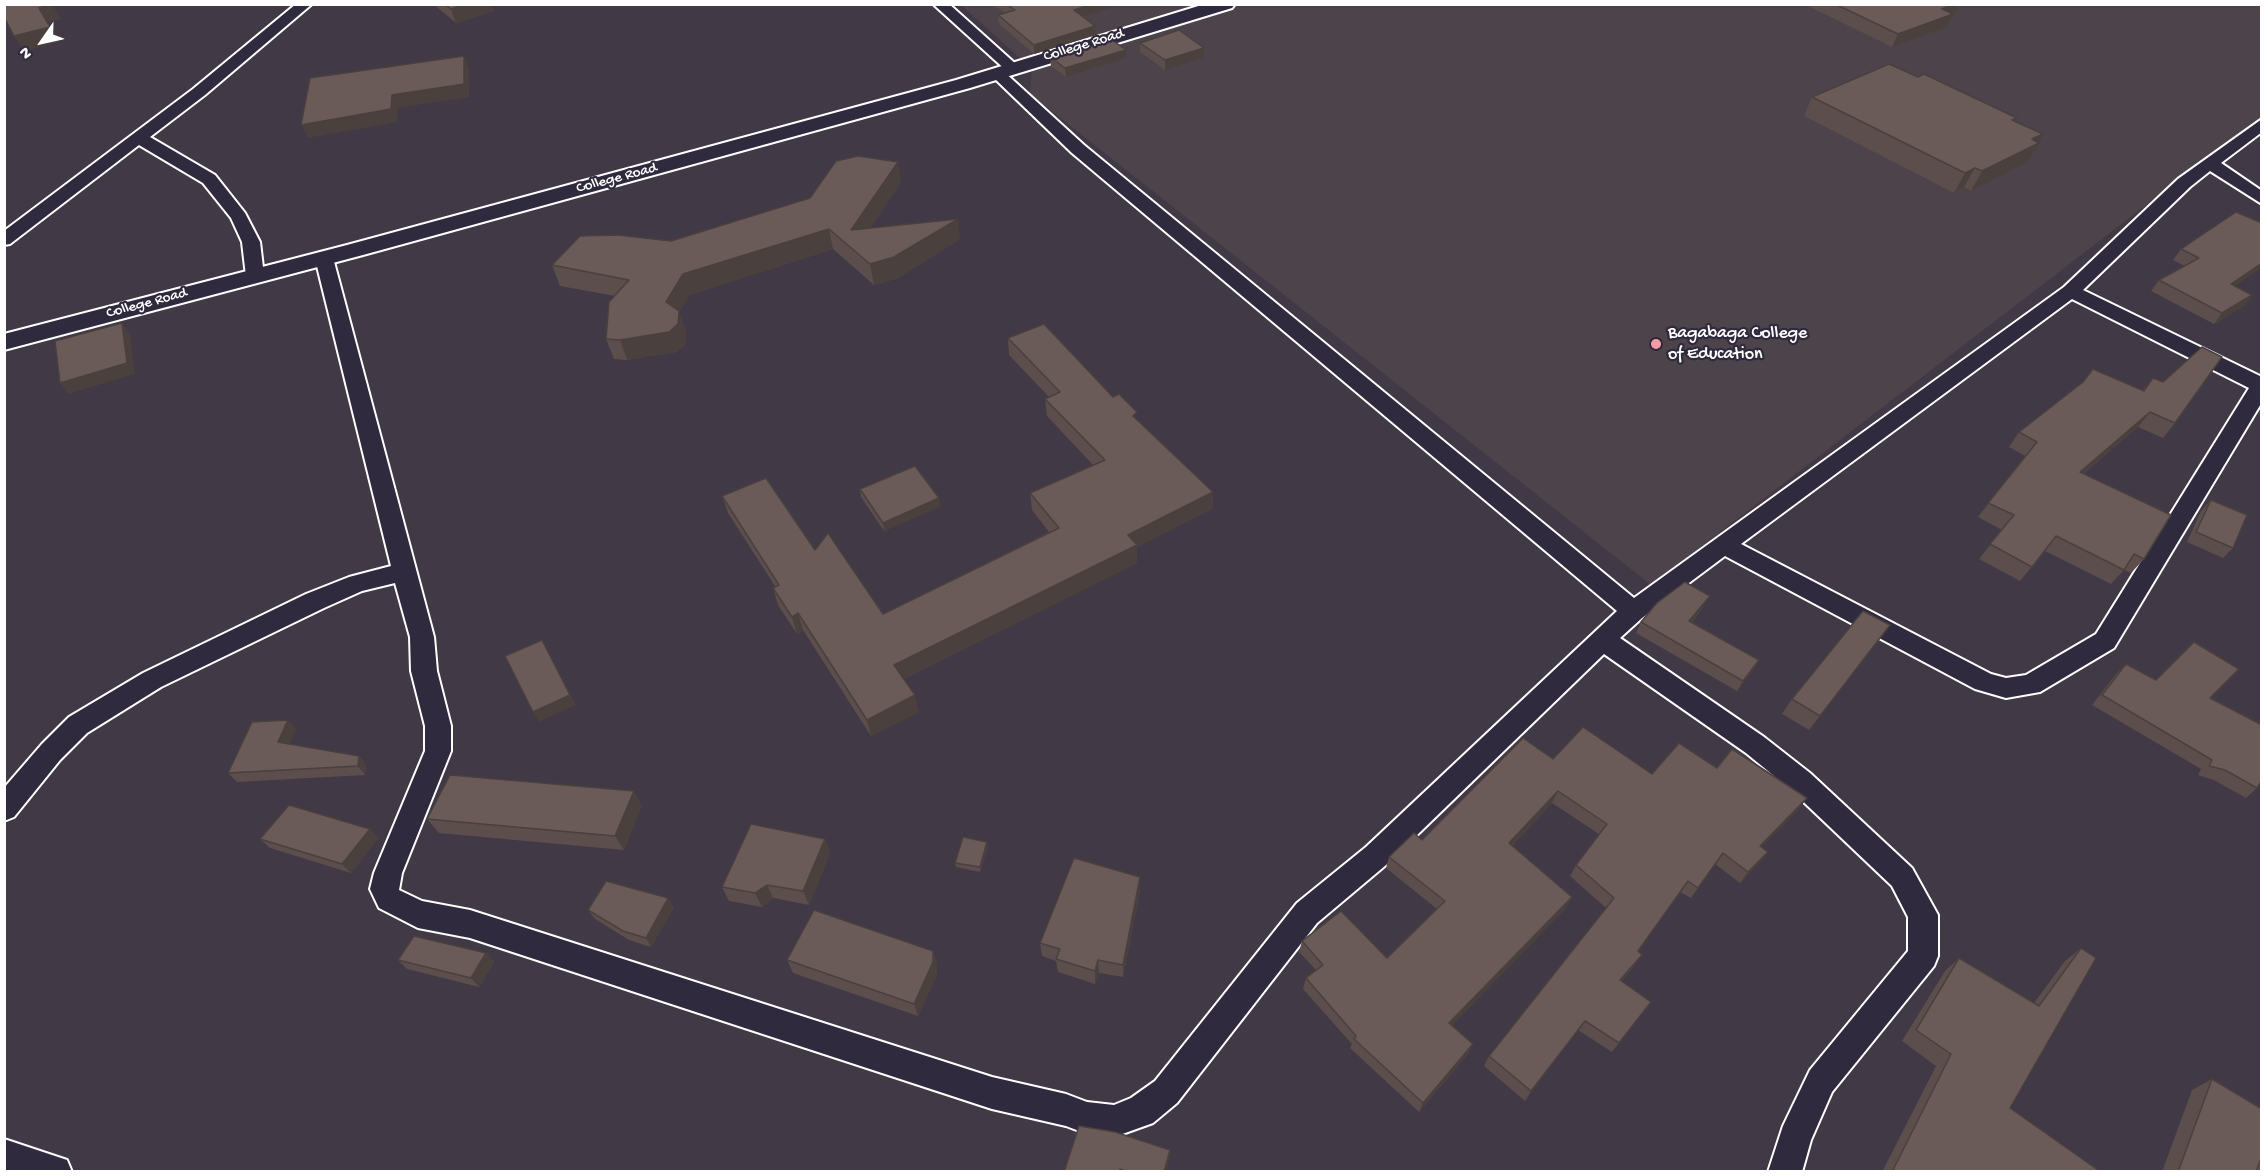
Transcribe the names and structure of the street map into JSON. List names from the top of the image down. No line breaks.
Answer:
{"streets":{"street":["College Road"]},"places":["Bagabaga College of Education"],"north":"bottom left"}
